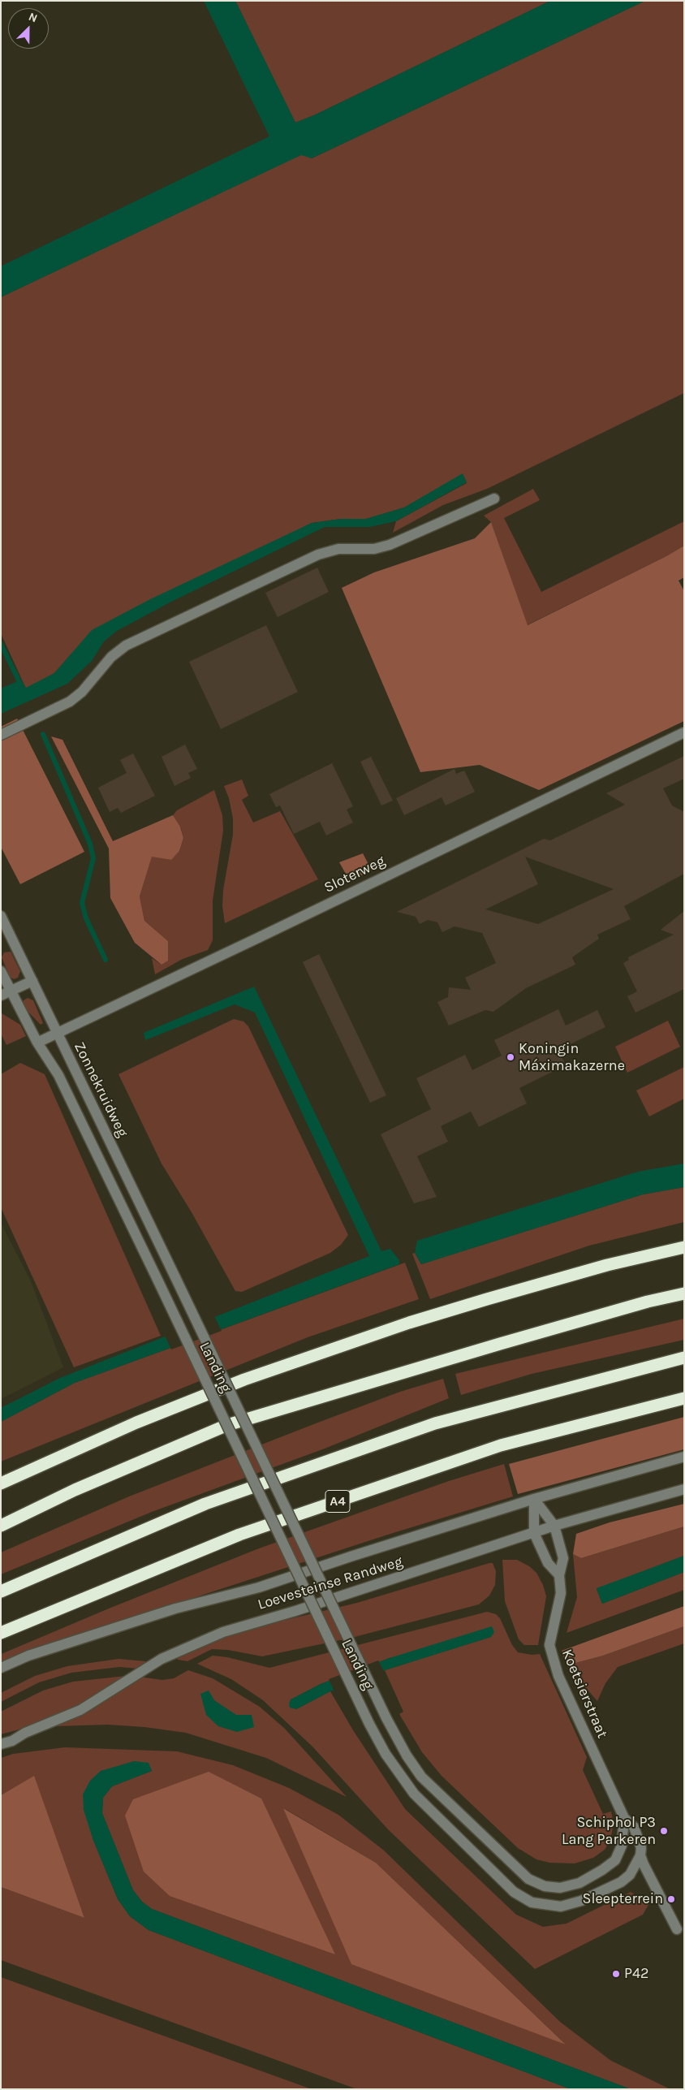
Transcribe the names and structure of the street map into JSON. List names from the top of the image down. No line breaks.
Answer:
{"streets":{"highway":["A4"],"street":["Sloterweg","Zonnekruidweg","Landing","Loevesteinse Randweg","Koetsierstraat"]},"crossings":[["Sloterweg","Zonnekruidweg"],["Sloterweg","Landing"],["Zonnekruidweg","Landing"],["Landing","Koetsierstraat"],["Loevesteinse Randweg","Koetsierstraat"]],"places":["Koningin Máximakazerne","Schiphol P3 Lang Parkeren","Sleepterrein","P42"],"north":"top right"}
